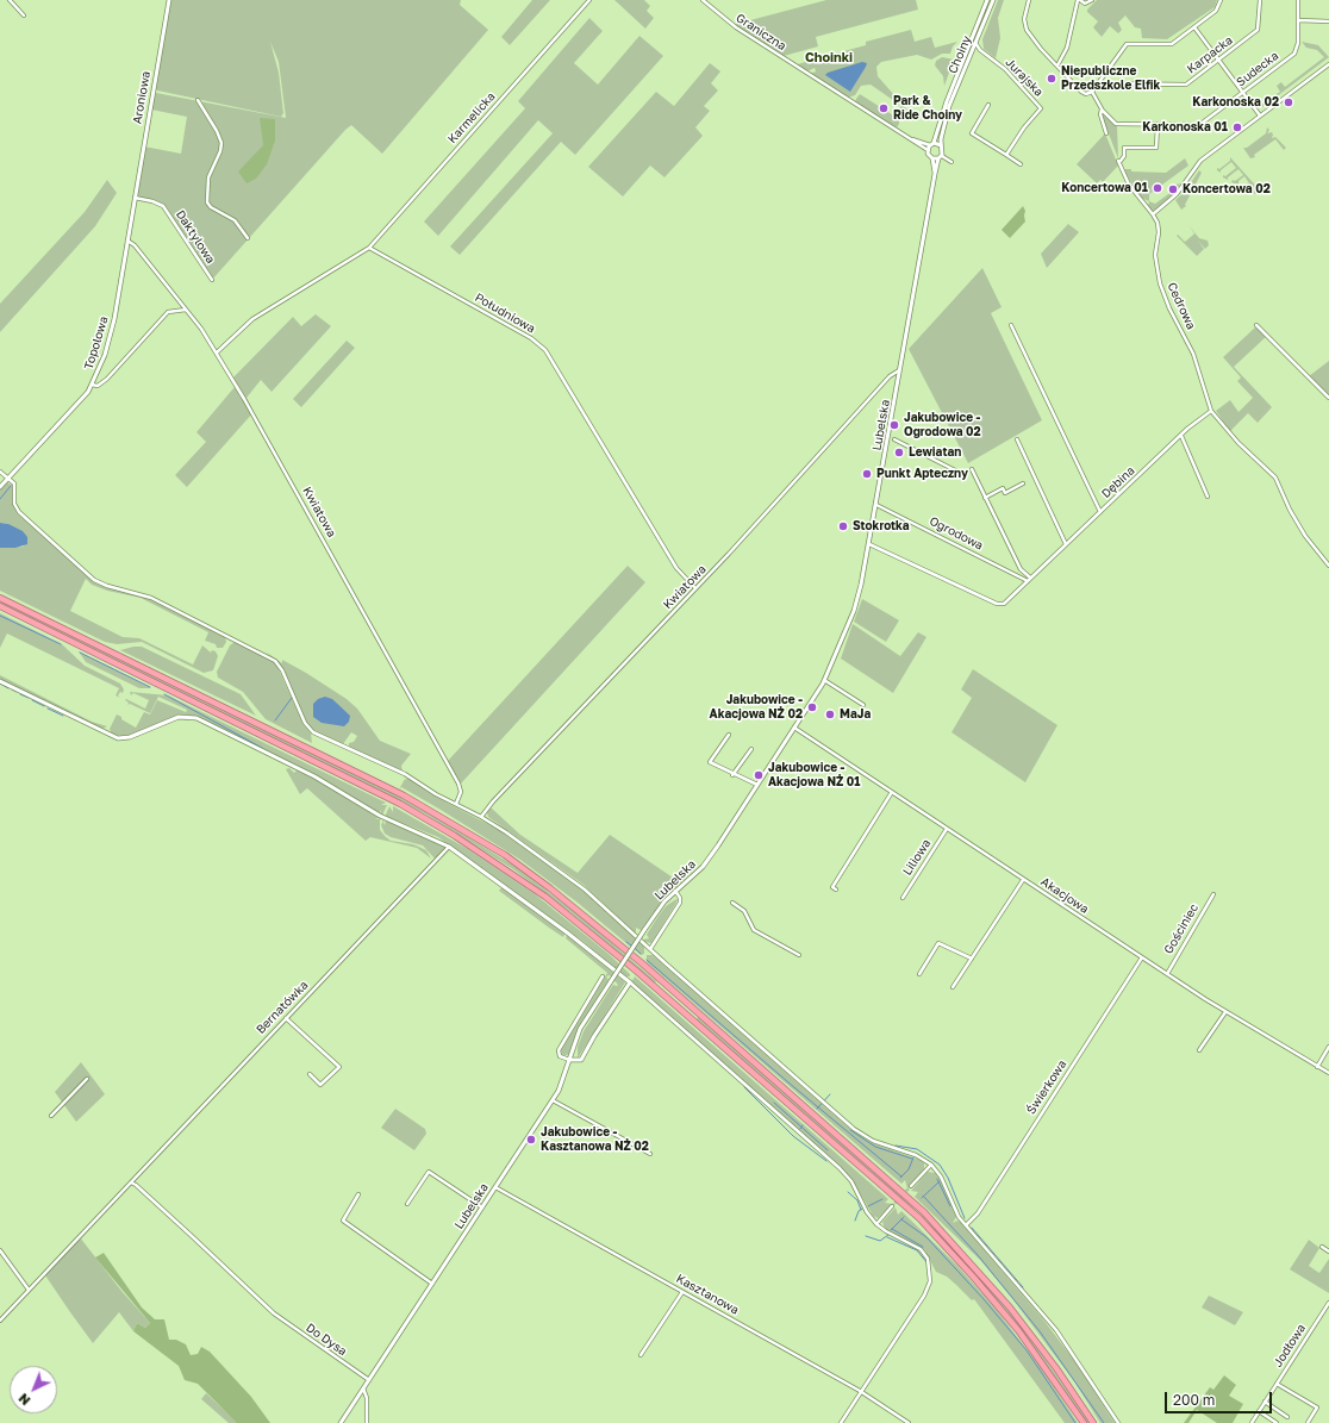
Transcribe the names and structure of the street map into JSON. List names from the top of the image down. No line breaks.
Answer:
{"streets":{"street":["Graniczna","Choiny","Karpacka","Sudecka","Jurajska","Aroniowa","Karmelicka","Daktylowa","Cedrowa","Południowa","Topolowa","Lubelska","Dębina","Kwiatowa","Ogrodowa","Liliowa","Akacjowa","Gościniec","Bernatówka","Świerkowa","Kasztanowa","Do Dysa","Jodłowa"]},"crossings":[["Graniczna","Choiny"],["Choiny","Jurajska"],["Sudecka","Cedrowa"],["Aroniowa","Daktylowa"],["Aroniowa","Topolowa"],["Karmelicka","Południowa"],["Daktylowa","Topolowa"],["Cedrowa","Dębina"],["Południowa","Kwiatowa"],["Topolowa","Kwiatowa"],["Lubelska","Dębina"],["Lubelska","Kwiatowa"],["Lubelska","Ogrodowa"],["Lubelska","Akacjowa"],["Lubelska","Kasztanowa"],["Lubelska","Do Dysa"],["Dębina","Ogrodowa"],["Liliowa","Akacjowa"],["Akacjowa","Gościniec"],["Akacjowa","Świerkowa"],["Bernatówka","Do Dysa"]],"districts":["Choinki"],"places":["Niepubliczne Przedszkole Elfik","Karkonoska 02","Park & Ride Choiny","Karkonoska 01","Koncertowa 01","Koncertowa 02","Jakubowice - Ogrodowa 02","Lewiatan","Punkt Apteczny","Stokrotka","Jakubowice - Akacjowa NŻ 02","MaJa","Jakubowice - Akacjowa NŻ 01","Jakubowice - Kasztanowa NŻ 02"],"scale_bar":"200 m","north":"bottom left"}
